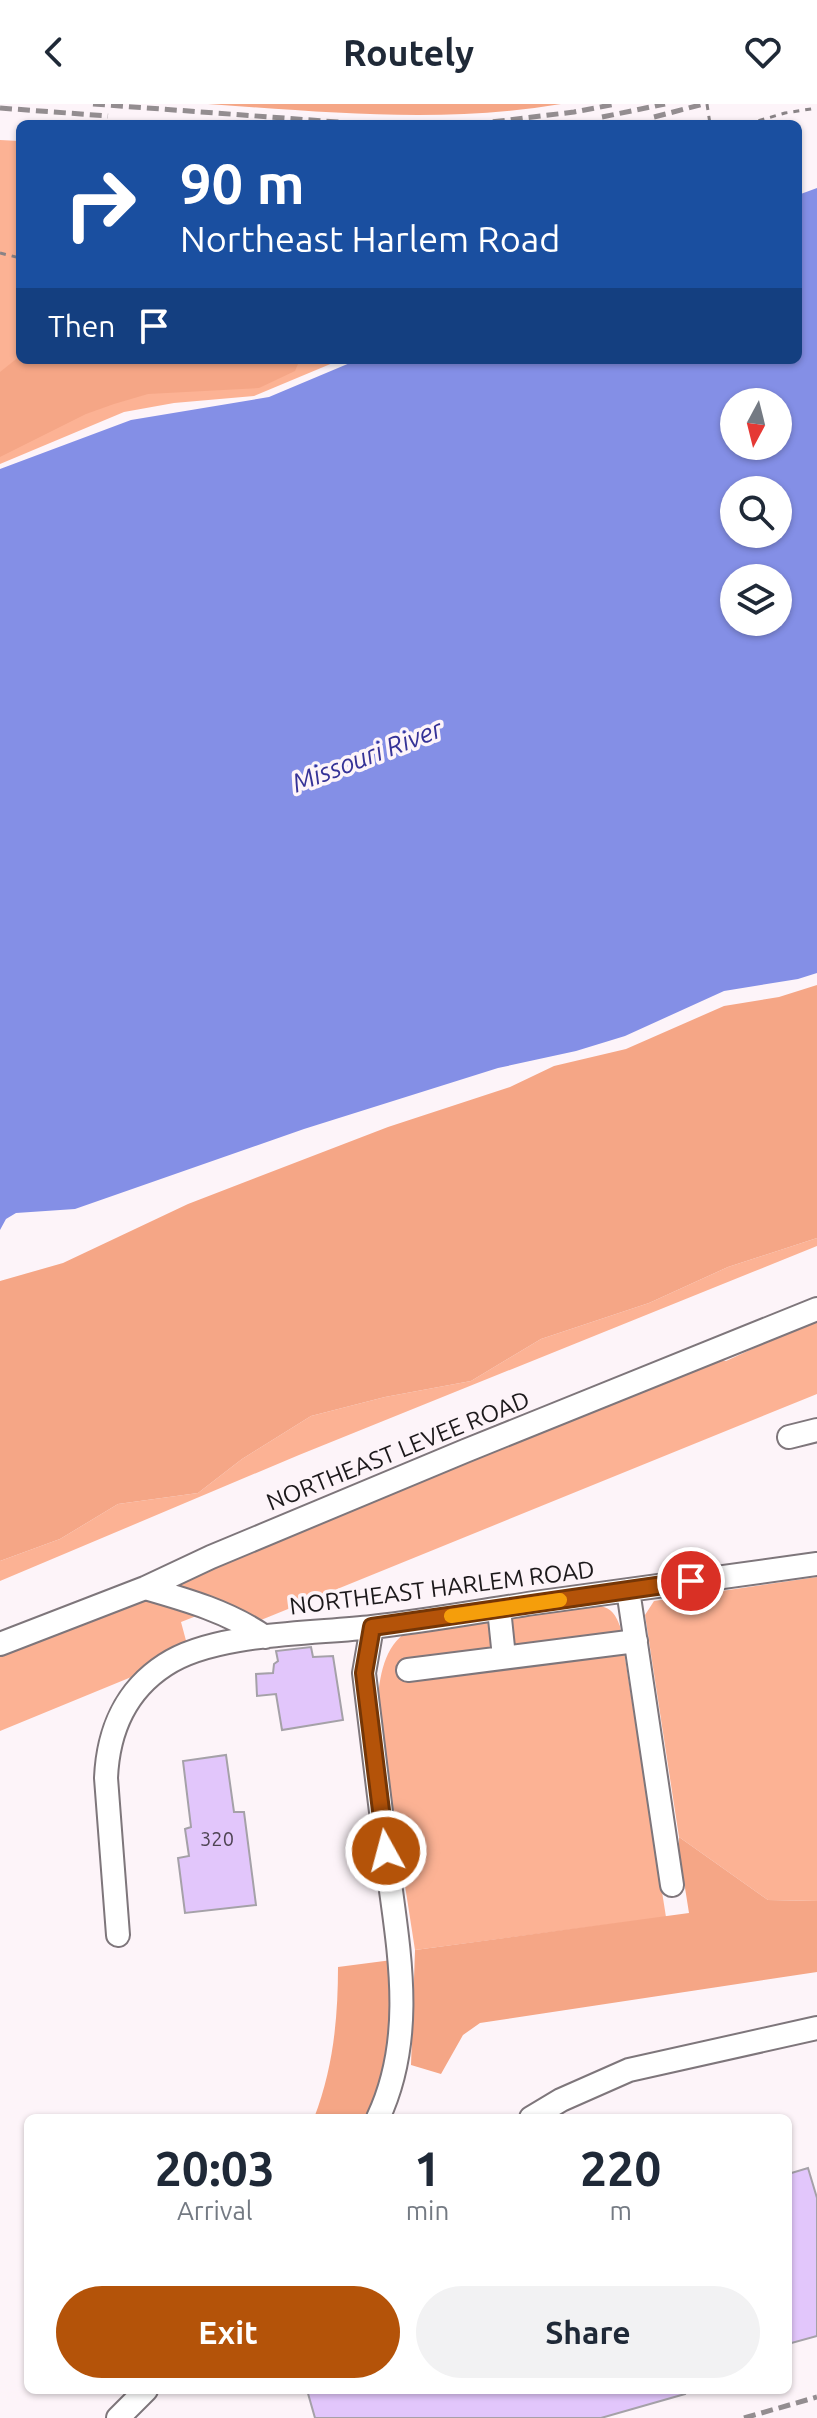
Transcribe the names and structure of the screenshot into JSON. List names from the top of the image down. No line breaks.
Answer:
{"streets":{"street":["NORTHEAST LEVEE ROAD","NORTHEAST HARLEM ROAD"]},"water":["Missouri River"],"house_numbers":["320"],"north":"bottom","page":{"header":"Routely","turn":["90 m","Northeast Harlem Road"],"then":"Then","eta":["20:03","Arrival","1","min","220","m"],"buttons":["Exit","Share"]}}
